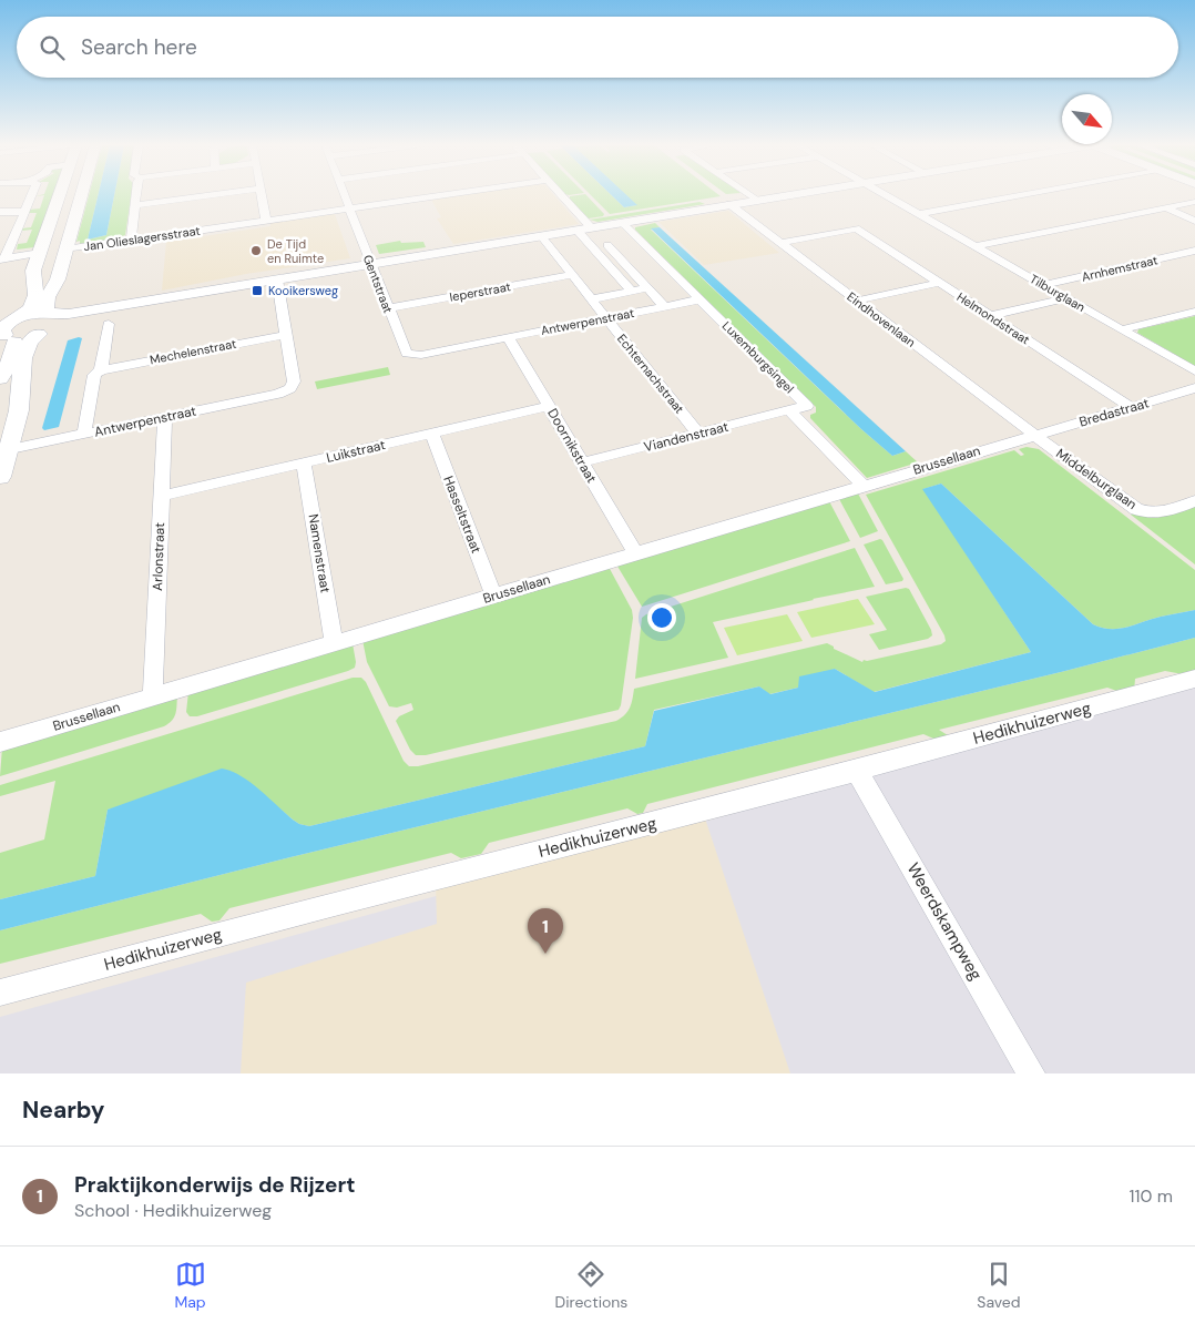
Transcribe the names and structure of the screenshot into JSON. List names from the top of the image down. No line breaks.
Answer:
{"streets":{"street":["Jan Olieslagersstraat","Arnhemstraat","Gentstraat","Ieperstraat","Tilburglaan","Helmondstraat","Eindhovenlaan","Antwerpenstraat","Mechelenstraat","Luxemburgsingel","Echternachstraat","Bredastraat","Viandenstraat","Doornikstraat","Luikstraat","Brussellaan","Middelburglaan","Hasseltstraat","Namenstraat","Arlonstraat","Hedikhuizerweg","Weerdskampweg"]},"crossings":[["Jan Olieslagersstraat","Gentstraat"],["Arnhemstraat","Tilburglaan"],["Gentstraat","Ieperstraat"],["Gentstraat","Antwerpenstraat"],["Ieperstraat","Echternachstraat"],["Helmondstraat","Eindhovenlaan"],["Helmondstraat","Bredastraat"],["Eindhovenlaan","Bredastraat"],["Eindhovenlaan","Brussellaan"],["Eindhovenlaan","Middelburglaan"],["Antwerpenstraat","Mechelenstraat"],["Antwerpenstraat","Luxemburgsingel"],["Antwerpenstraat","Echternachstraat"],["Antwerpenstraat","Doornikstraat"],["Antwerpenstraat","Arlonstraat"],["Luxemburgsingel","Viandenstraat"],["Luxemburgsingel","Brussellaan"],["Echternachstraat","Viandenstraat"],["Bredastraat","Brussellaan"],["Bredastraat","Middelburglaan"],["Viandenstraat","Doornikstraat"],["Doornikstraat","Luikstraat"],["Doornikstraat","Brussellaan"],["Luikstraat","Hasseltstraat"],["Luikstraat","Namenstraat"],["Luikstraat","Arlonstraat"],["Brussellaan","Middelburglaan"],["Brussellaan","Hasseltstraat"],["Brussellaan","Namenstraat"],["Brussellaan","Arlonstraat"],["Hedikhuizerweg","Weerdskampweg"]],"places":{"other":["De Tijd en Ruimte"],"transit":["Kooikersweg"]},"north":"bottom right","page":{"search":"Search here","pins":"1","heading":"Nearby","list":[{"mark":"1","name":"Praktijkonderwijs de Rijzert","note":"School · Hedikhuizerweg","value":"110 m"}],"nav":["Map","Directions","Saved"]}}
